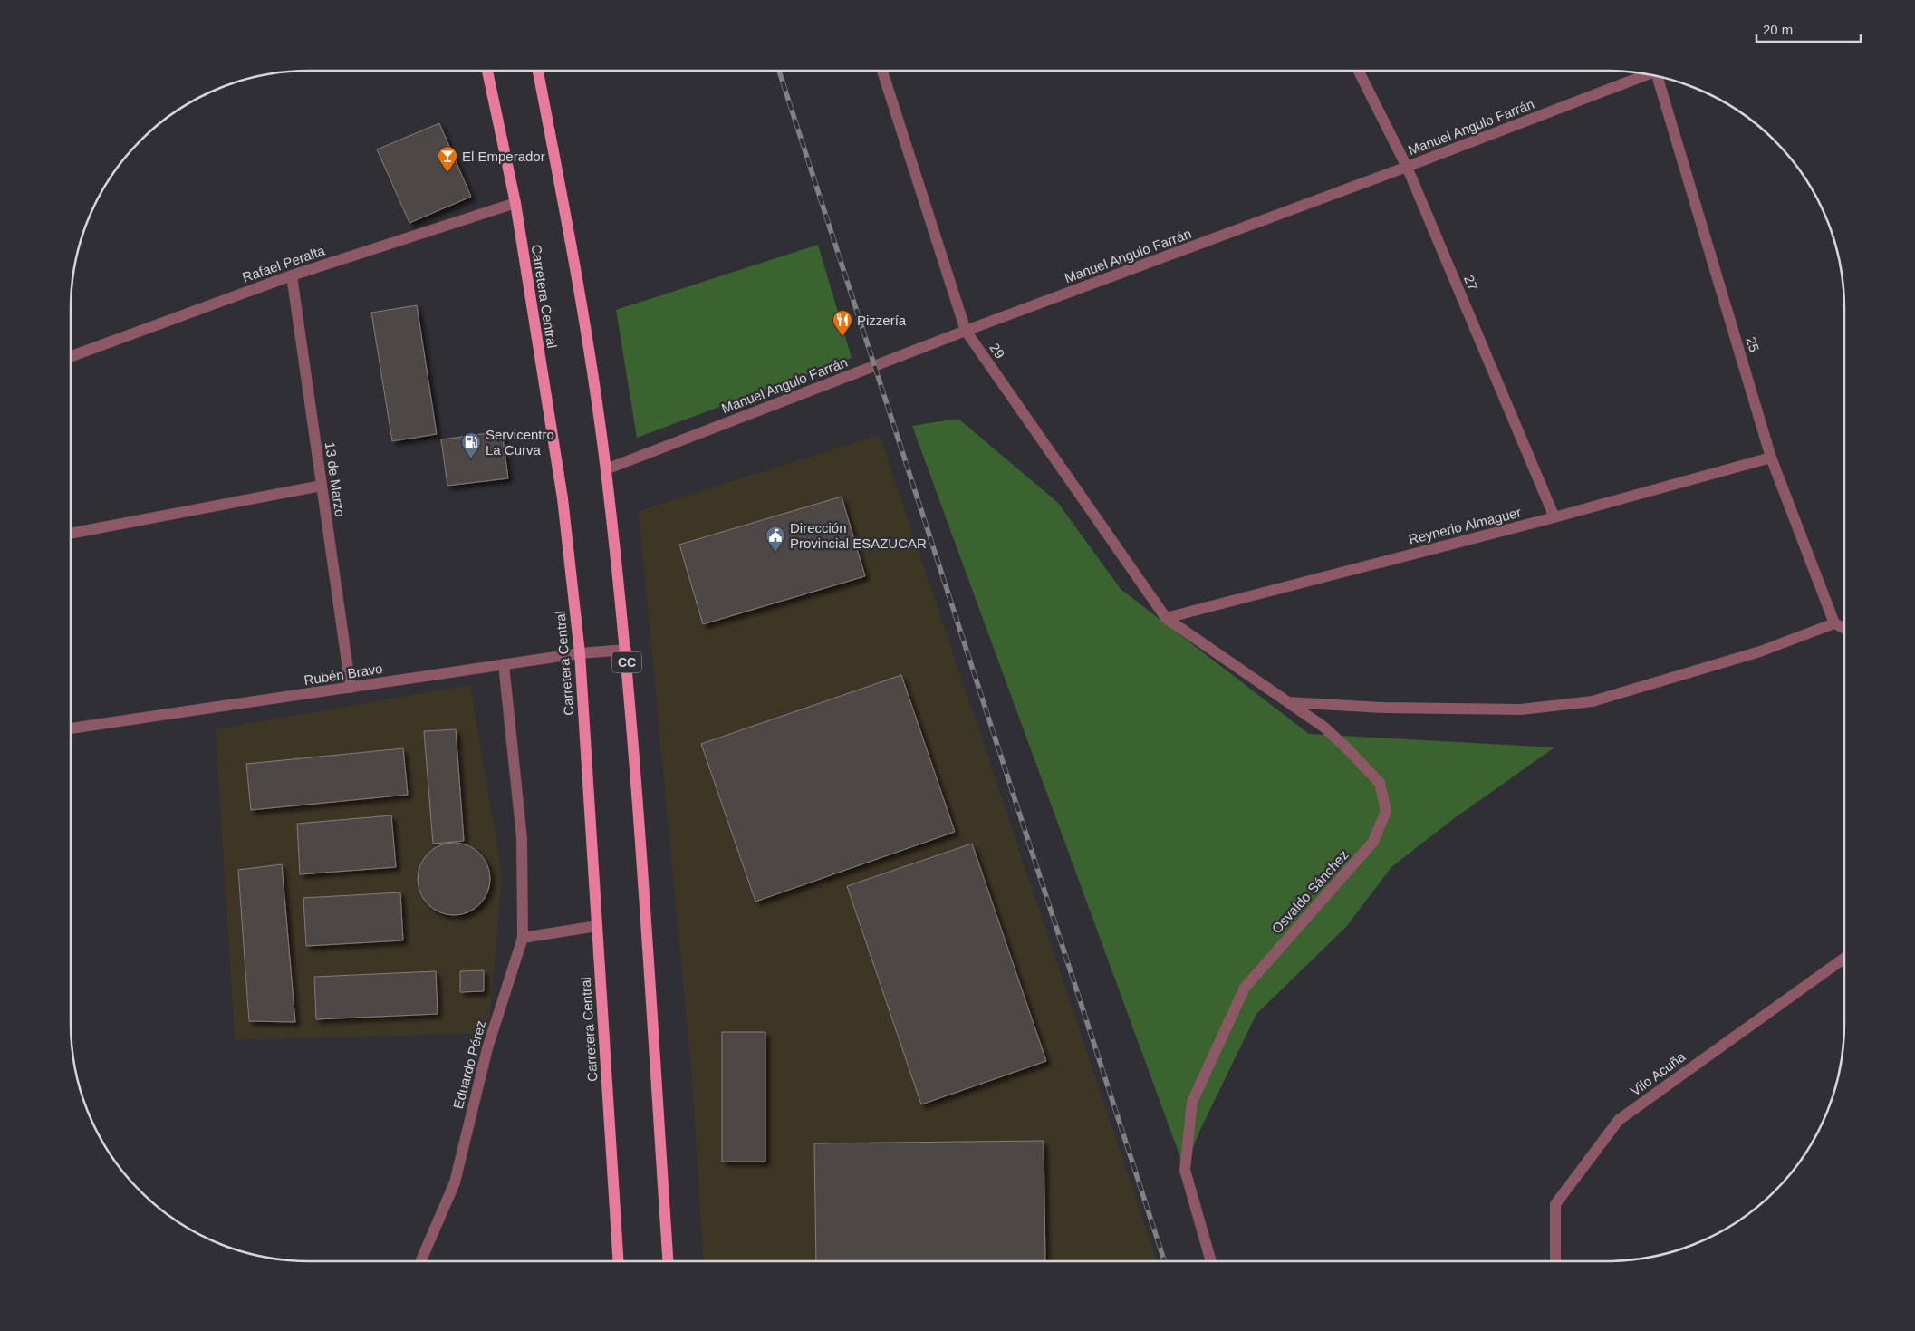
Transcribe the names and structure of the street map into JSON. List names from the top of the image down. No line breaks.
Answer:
{"streets":{"main road":["Carretera Central","CC"],"street":["Manuel Angulo Farrán","Rafael Peralta","27","25","29","13 de Marzo","Reynerio Almaguer","Rubén Bravo","Osvaldo Sánchez","Eduardo Pérez","Vilo Acuña"]},"crossings":[["Manuel Angulo Farrán","27"],["Manuel Angulo Farrán","29"],["Manuel Angulo Farrán","CC"],["Rafael Peralta","Carretera Central"],["Rafael Peralta","13 de Marzo"],["27","Reynerio Almaguer"],["Carretera Central","Rubén Bravo"],["25","Reynerio Almaguer"],["29","Reynerio Almaguer"],["29","Osvaldo Sánchez"],["13 de Marzo","Rubén Bravo"],["Reynerio Almaguer","Osvaldo Sánchez"],["CC","Rubén Bravo"],["Rubén Bravo","Eduardo Pérez"]],"places":{"bar":["El Emperador"],"restaurant":["Pizzería"],"fuel station":["Servicentro La Curva"],"public building":["Dirección Provincial ESAZUCAR"]},"scale_bar":"20 m"}
